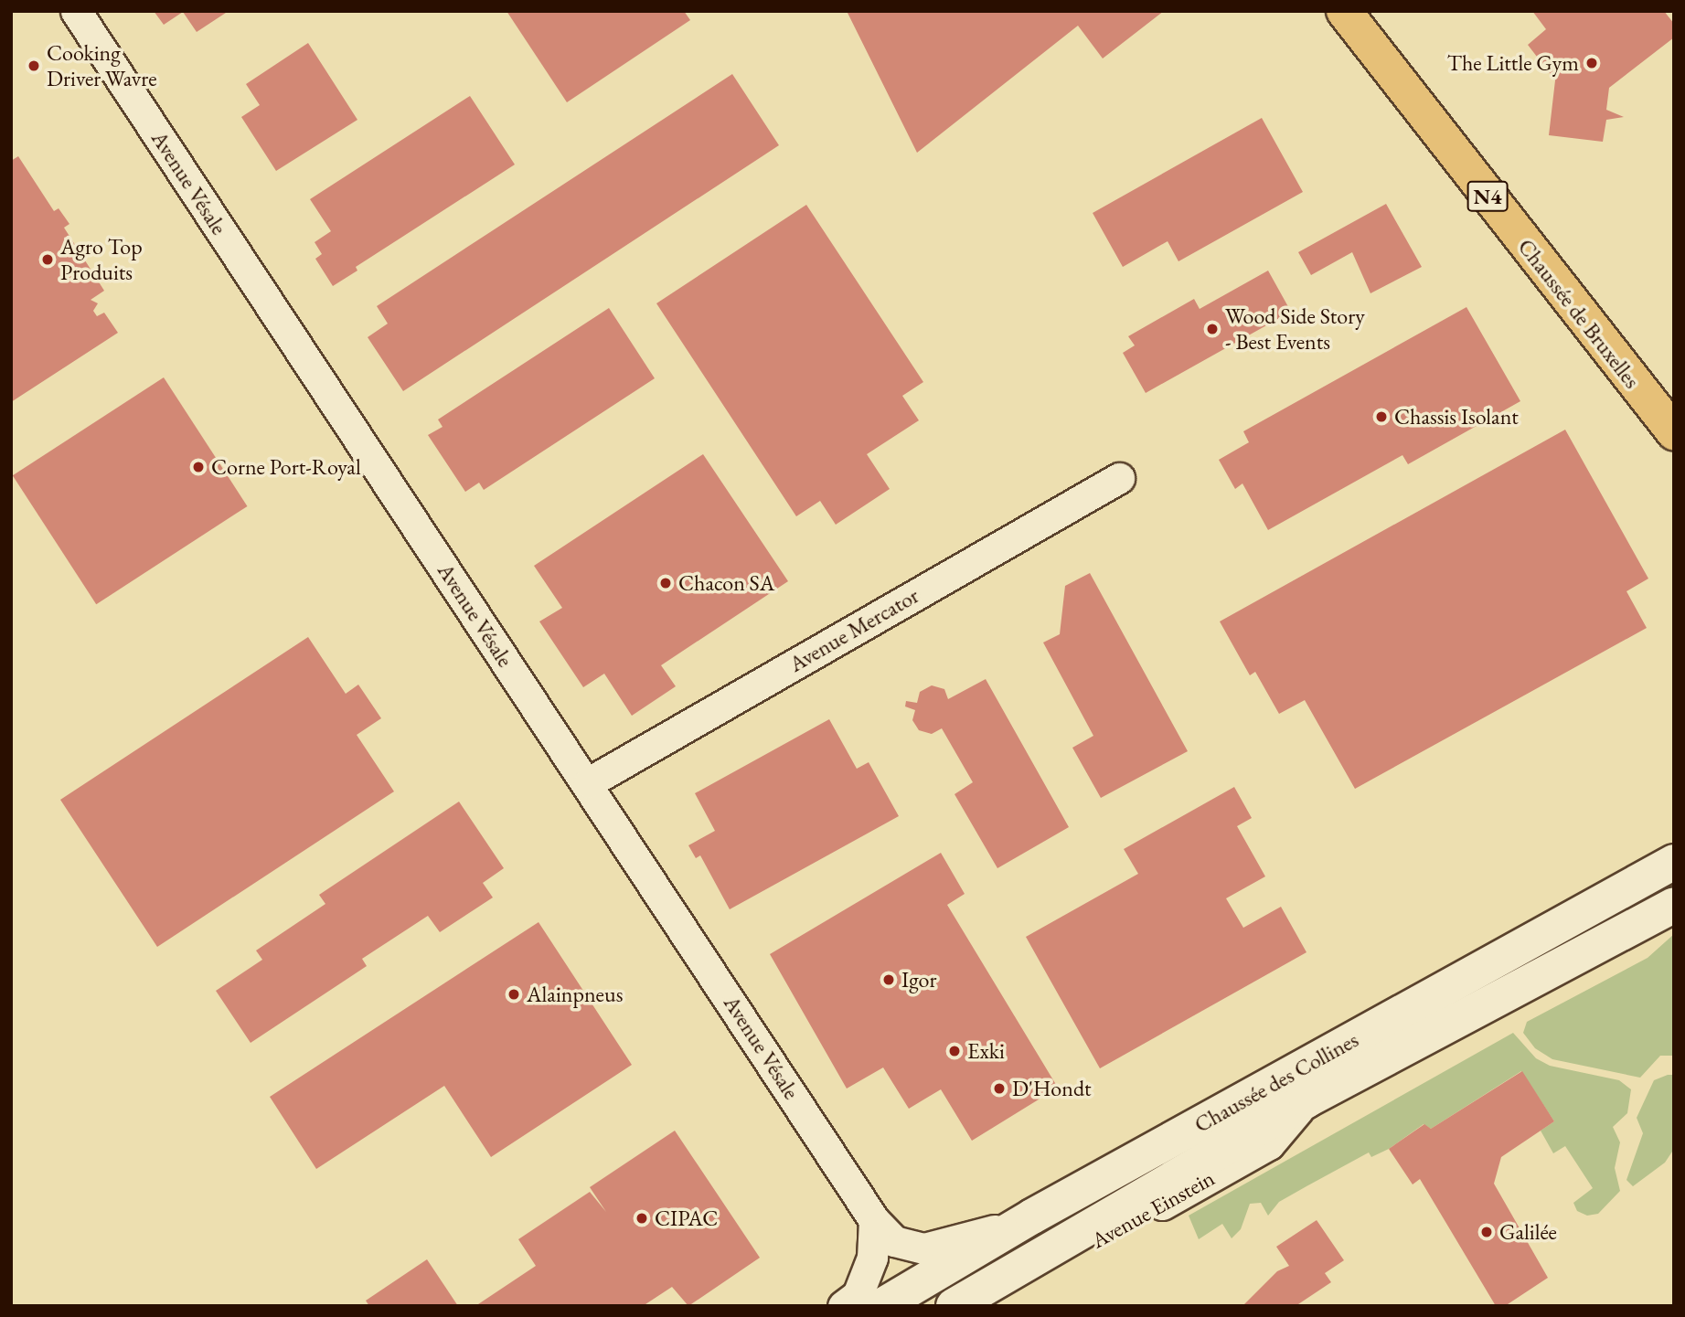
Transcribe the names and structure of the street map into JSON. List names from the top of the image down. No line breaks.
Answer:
{"streets":{"main road":["N4","Chaussée de Bruxelles","Chaussée des Collines"],"street":["Avenue Vésale","Avenue Mercator","Avenue Einstein"]},"crossings":[["Avenue Vésale","Avenue Mercator"],["Avenue Vésale","Chaussée des Collines"],["Chaussée des Collines","Avenue Einstein"]],"places":["The Little Gym","Cooking Driver Wavre","Agro Top Produits","Wood Side Story - Best Events","Chassis Isolant","Corne Port-Royal","Chacon SA","Igor","Alainpneus","Exki","D'Hondt","CIPAC","Galilée"]}
